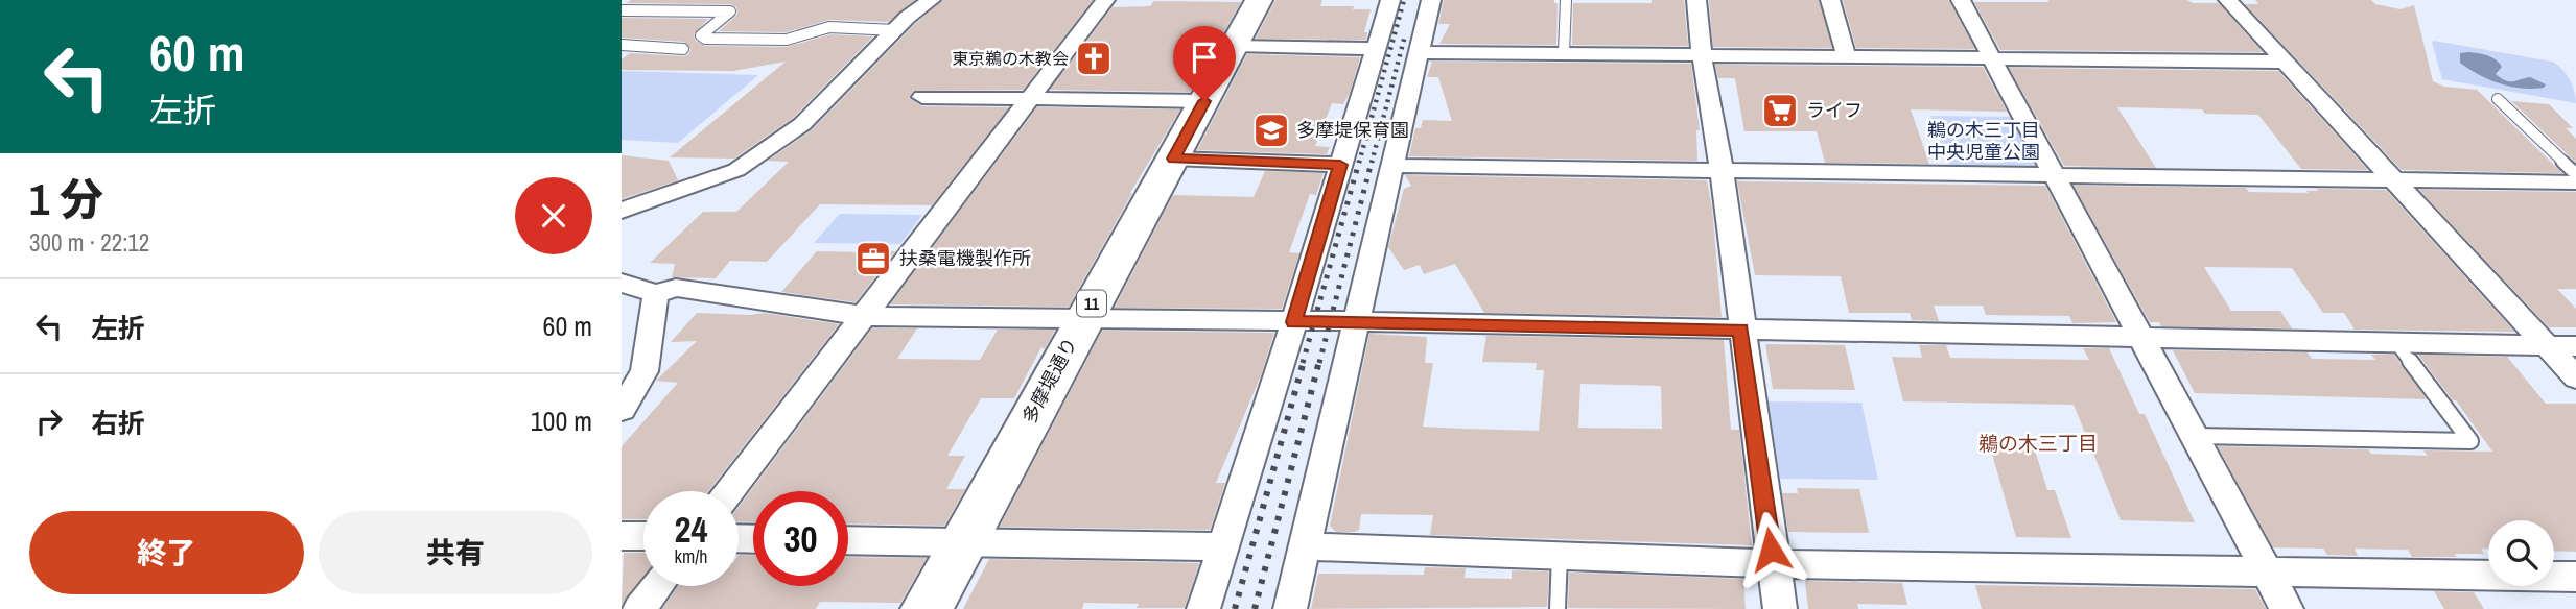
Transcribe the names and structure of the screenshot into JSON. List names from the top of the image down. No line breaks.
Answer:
{"streets":{"main road":["11","多摩堤通り"]},"districts":["鵜の木三丁目"],"parks":["鵜の木三丁目 中央児童公園"],"places":{"church":["東京鵜の木教会"],"supermarket":["ライフ"],"school or university":["多摩堤保育園"],"office":["扶桑電機製作所"]},"page":{"turn":["60 m","左折"],"heading":["1 分","300 m · 22:12"],"list":[{"name":"左折","value":"60 m"},{"name":"右折","value":"100 m"}],"speed":"24 km/h","limit":"30","buttons":["終了","共有"]}}
